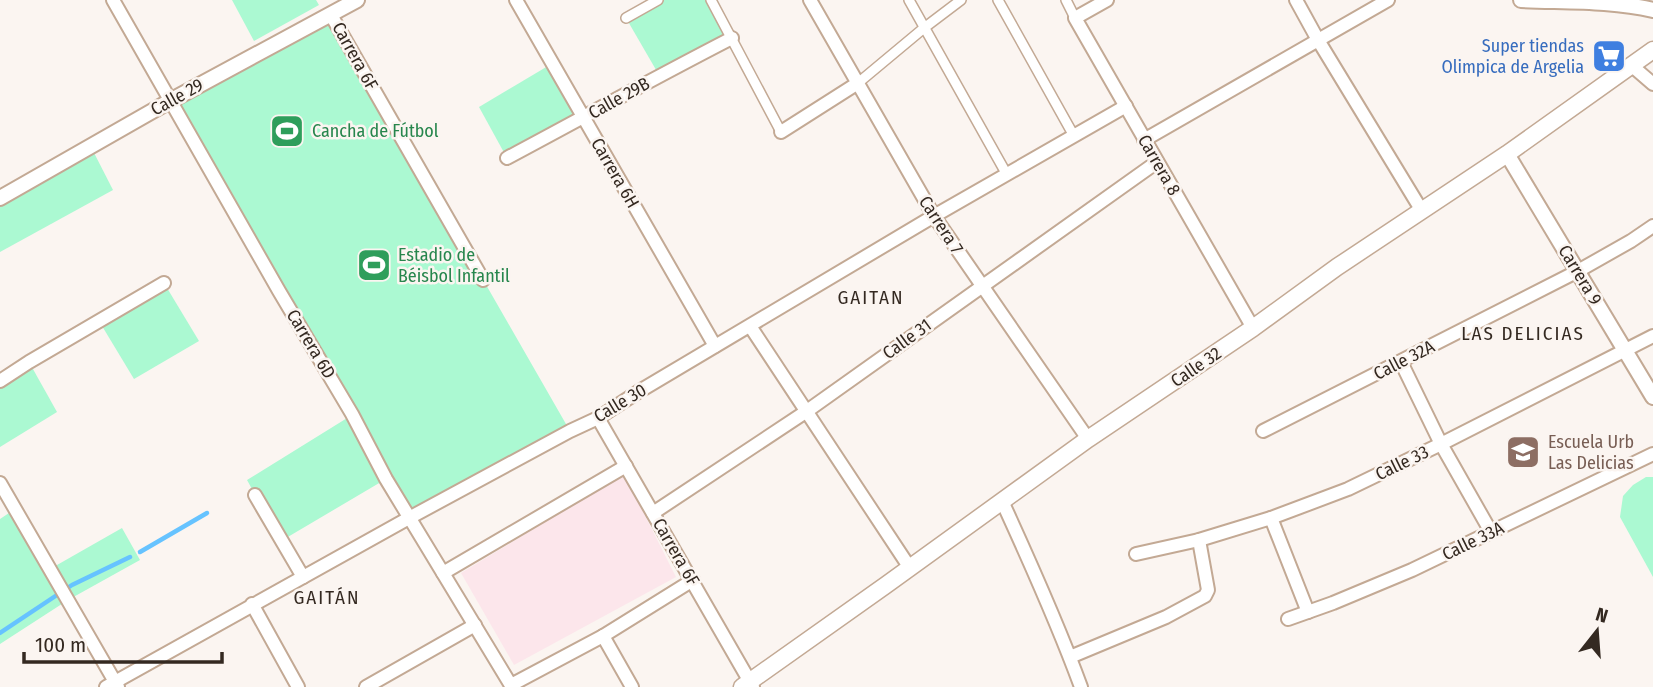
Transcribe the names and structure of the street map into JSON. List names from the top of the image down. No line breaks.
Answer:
{"streets":{"main road":["Calle 32"],"street":["Carrera 6F","Calle 29","Calle 29B","Carrera 8","Carrera 6H","Carrera 7","Carrera 9","Calle 31","Carrera 6D","Calle 32A","Calle 30","Calle 33","Calle 33A"]},"crossings":[["Carrera 6F","Calle 29"],["Carrera 6F","Calle 31"],["Carrera 6F","Calle 32"],["Carrera 6F","Calle 30"],["Calle 29","Carrera 6D"],["Calle 29B","Carrera 6H"],["Carrera 8","Calle 31"],["Carrera 8","Calle 32"],["Carrera 8","Calle 30"],["Carrera 6H","Calle 30"],["Carrera 7","Calle 31"],["Carrera 7","Calle 32"],["Carrera 7","Calle 30"],["Carrera 9","Calle 32A"],["Carrera 9","Calle 32"],["Carrera 9","Calle 33"],["Carrera 6D","Calle 30"]],"districts":["GAITAN","LAS DELICIAS","GAITÁN"],"places":{"supermarket":["Super tiendas Olimpica de Argelia"],"sports":["Cancha de Fútbol","Estadio de Béisbol Infantil"],"school or university":["Escuela Urb Las Delicias"]},"scale_bar":"100 m","north":"top"}
